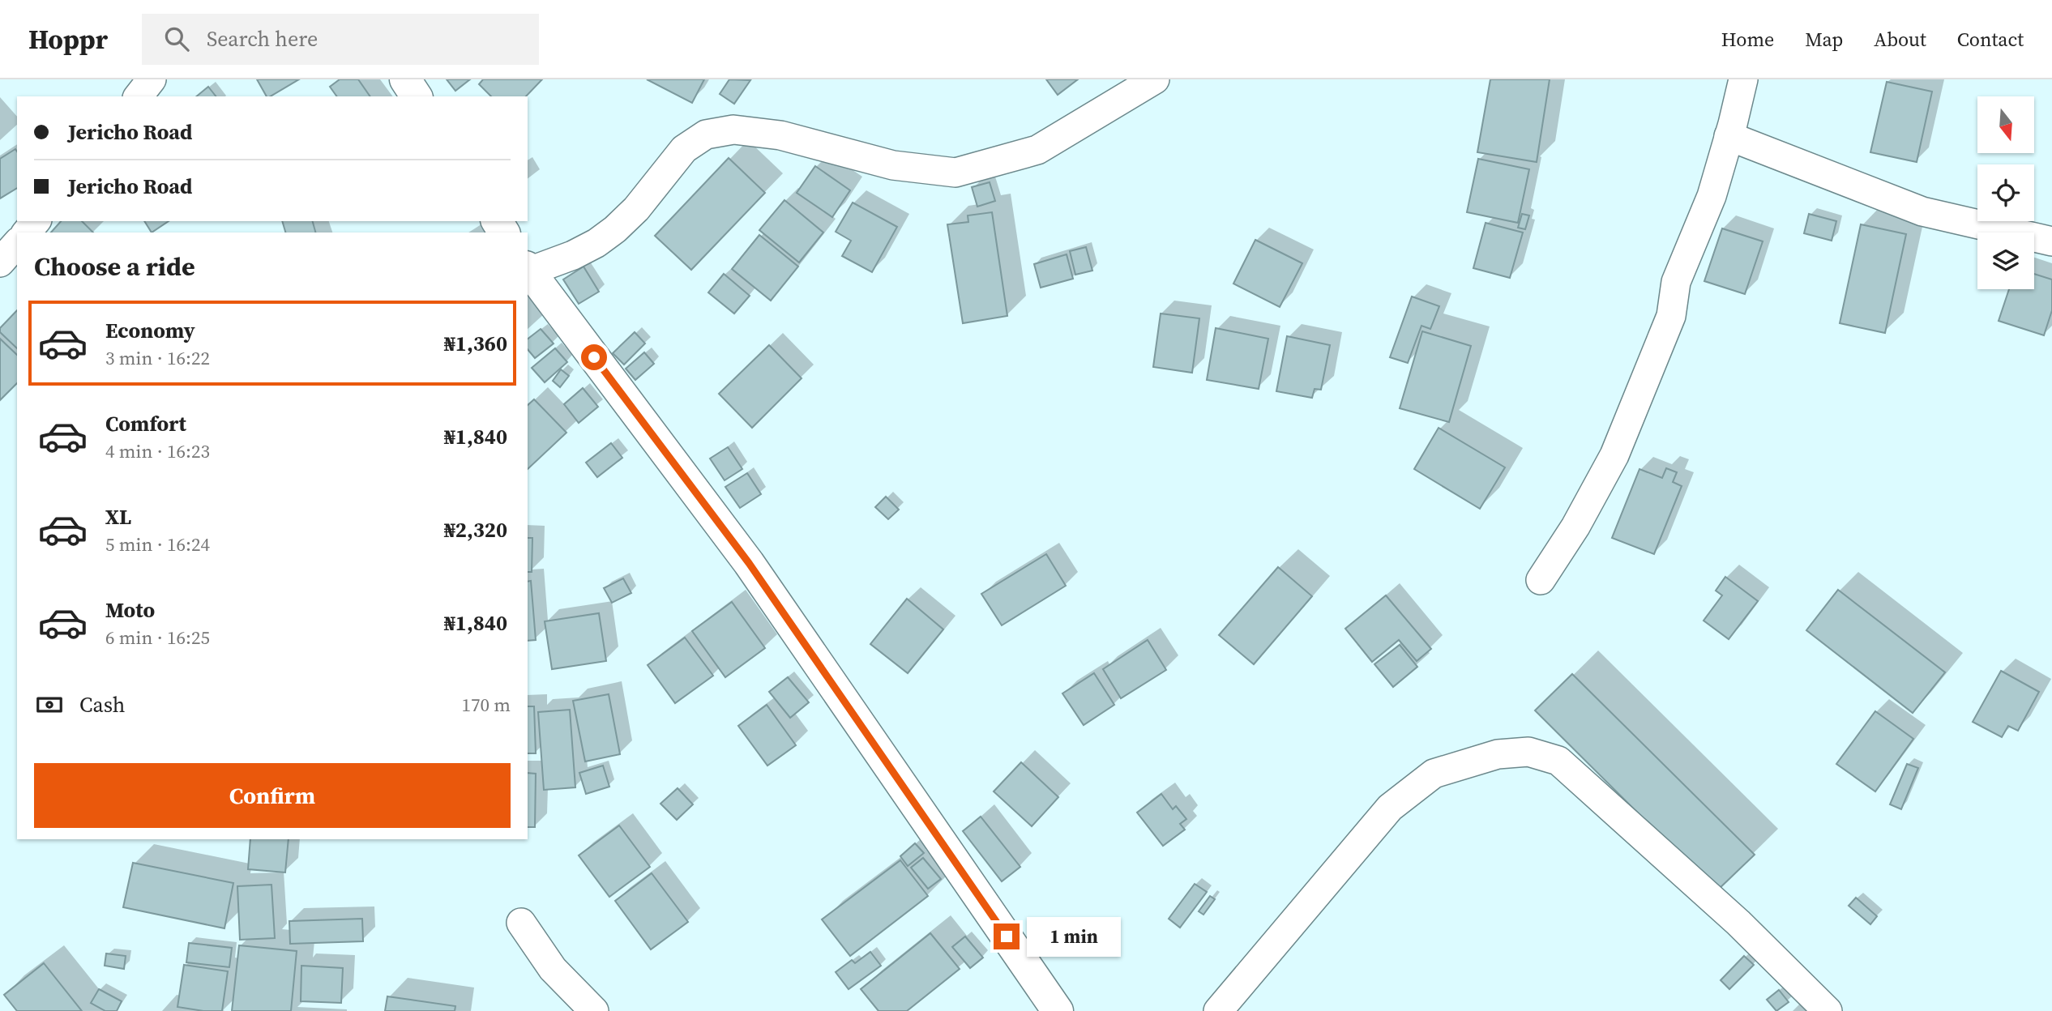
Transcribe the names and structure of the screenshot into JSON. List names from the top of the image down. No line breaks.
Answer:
{"north":"bottom","page":{"header":"Hoppr","search":"Search here","nav":["Home","Map","About","Contact"],"banner":["Jericho Road","Jericho Road"],"heading":"Choose a ride","list":[{"name":"Economy","note":"3 min · 16:22","value":"₦1,360"},{"name":"Comfort","note":"4 min · 16:23","value":"₦1,840"},{"name":"XL","note":"5 min · 16:24","value":"₦2,320"},{"name":"Moto","note":"6 min · 16:25","value":"₦1,840"}],"pay":["Cash","170 m"],"buttons":"Confirm","bubble":"1 min"}}
